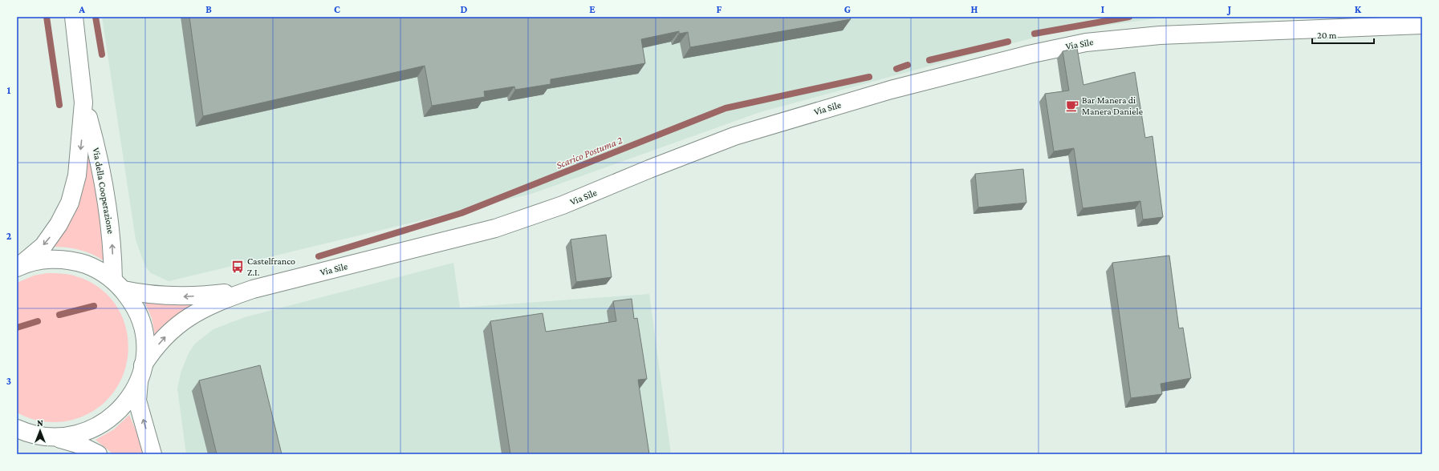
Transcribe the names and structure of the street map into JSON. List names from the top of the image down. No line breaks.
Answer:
{"streets":{"street":["Via Sile","Via della Cooperazione"]},"crossings":[["Via Sile","Via della Cooperazione"]],"water":["Scarico Postuma 2"],"places":{"cafe":["Bar Manera di Manera Daniele"],"bus stop":["Castelfranco Z.I."]},"scale_bar":"20 m","north":"top","grid":{"columns":["A","B","C","D","E","F","G","H","I","J","K"],"rows":["1","2","3"]}}
